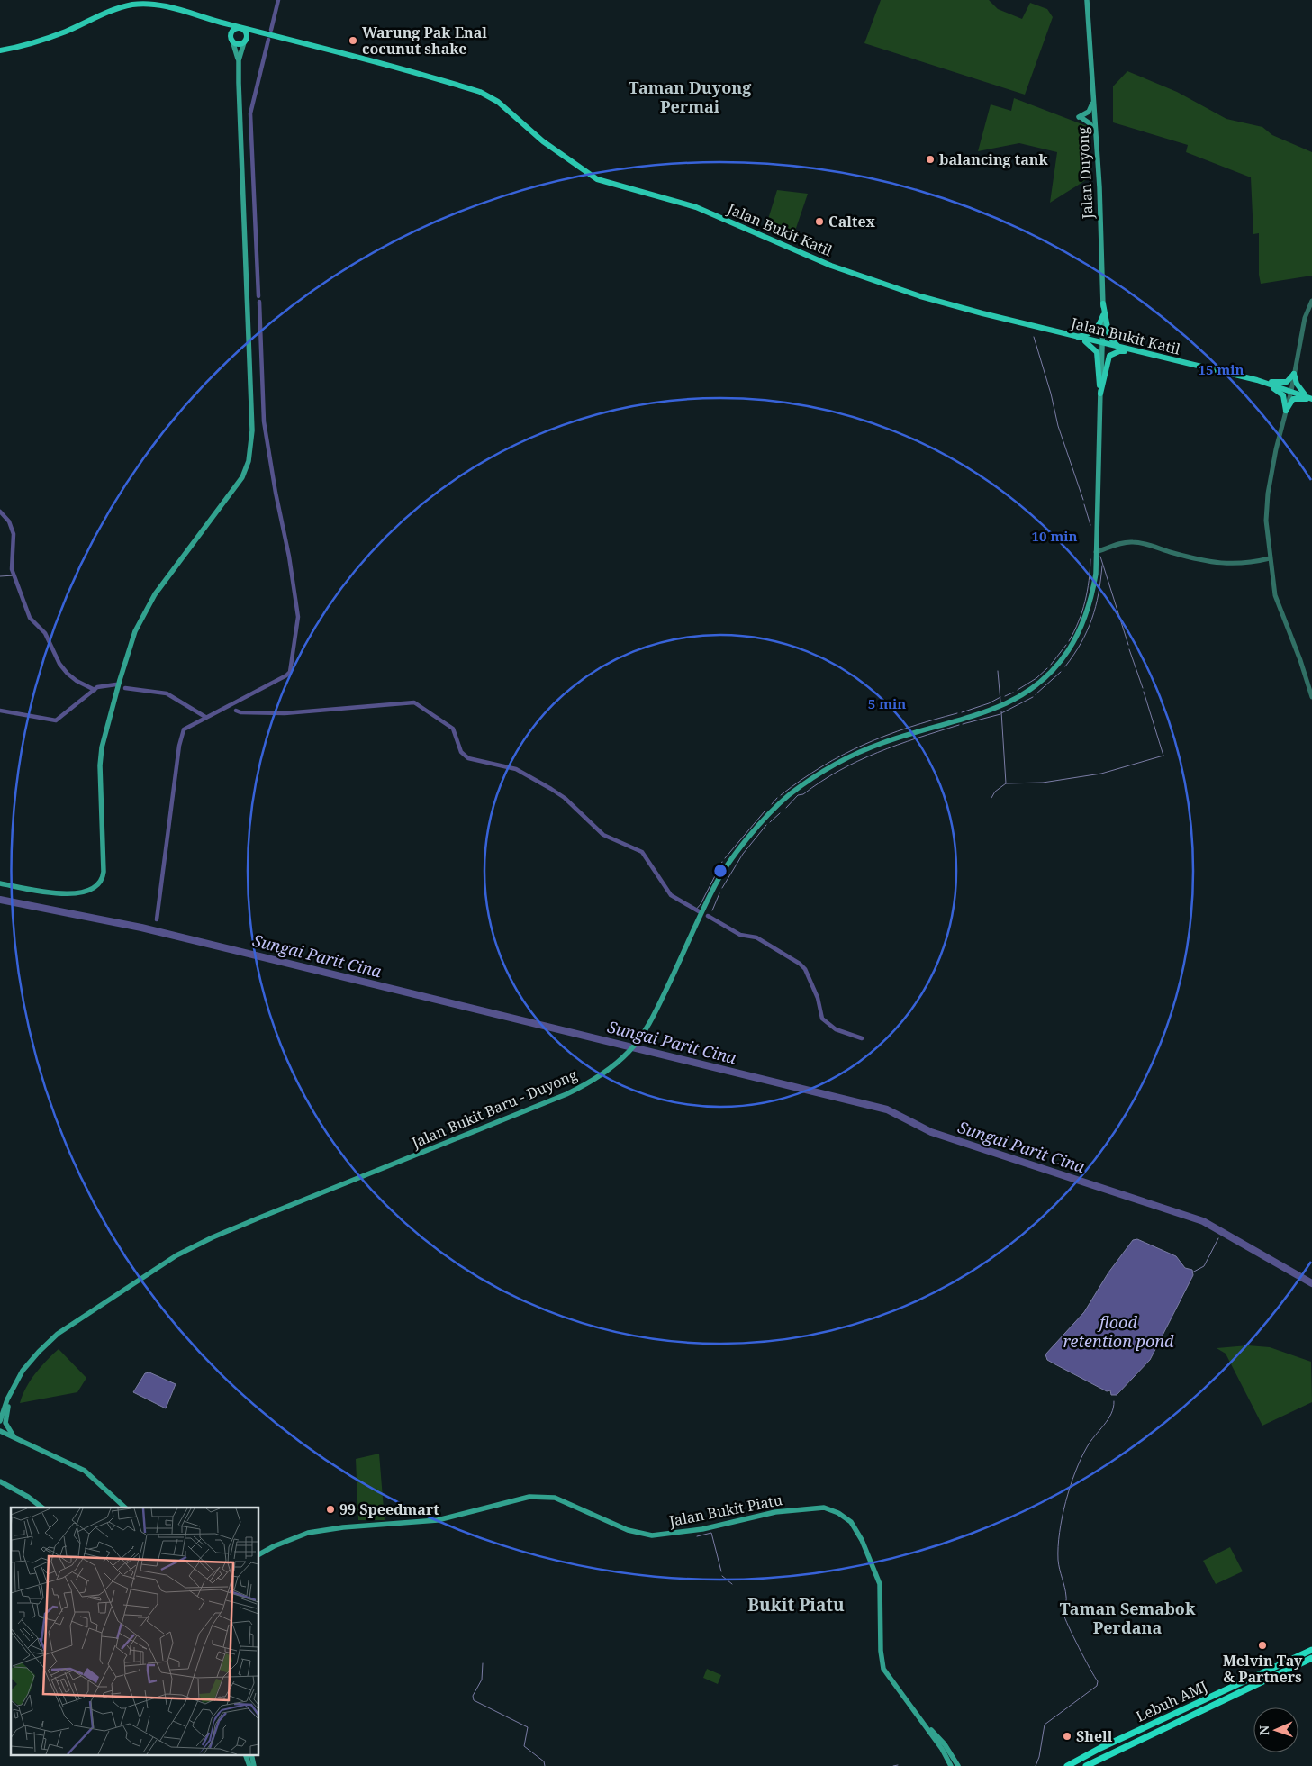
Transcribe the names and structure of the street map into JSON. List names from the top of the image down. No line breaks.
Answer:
{"streets":{"highway":["Lebuh AMJ"],"main road":["Jalan Duyong","Jalan Bukit Katil","Jalan Bukit Baru - Duyong","Jalan Bukit Piatu"]},"crossings":[["Jalan Duyong","Jalan Bukit Katil"],["Jalan Duyong","Jalan Bukit Baru - Duyong"],["Jalan Bukit Katil","Jalan Bukit Baru - Duyong"]],"districts":["Taman Duyong Permai","Bukit Piatu","Taman Semabok Perdana"],"water":["Sungai Parit Cina","flood retention pond"],"places":["Warung Pak Enal cocunut shake","balancing tank","Caltex","99 Speedmart","Melvin Tay & Partners","Shell"],"north":"left","rings":["15 min","10 min","5 min"]}
